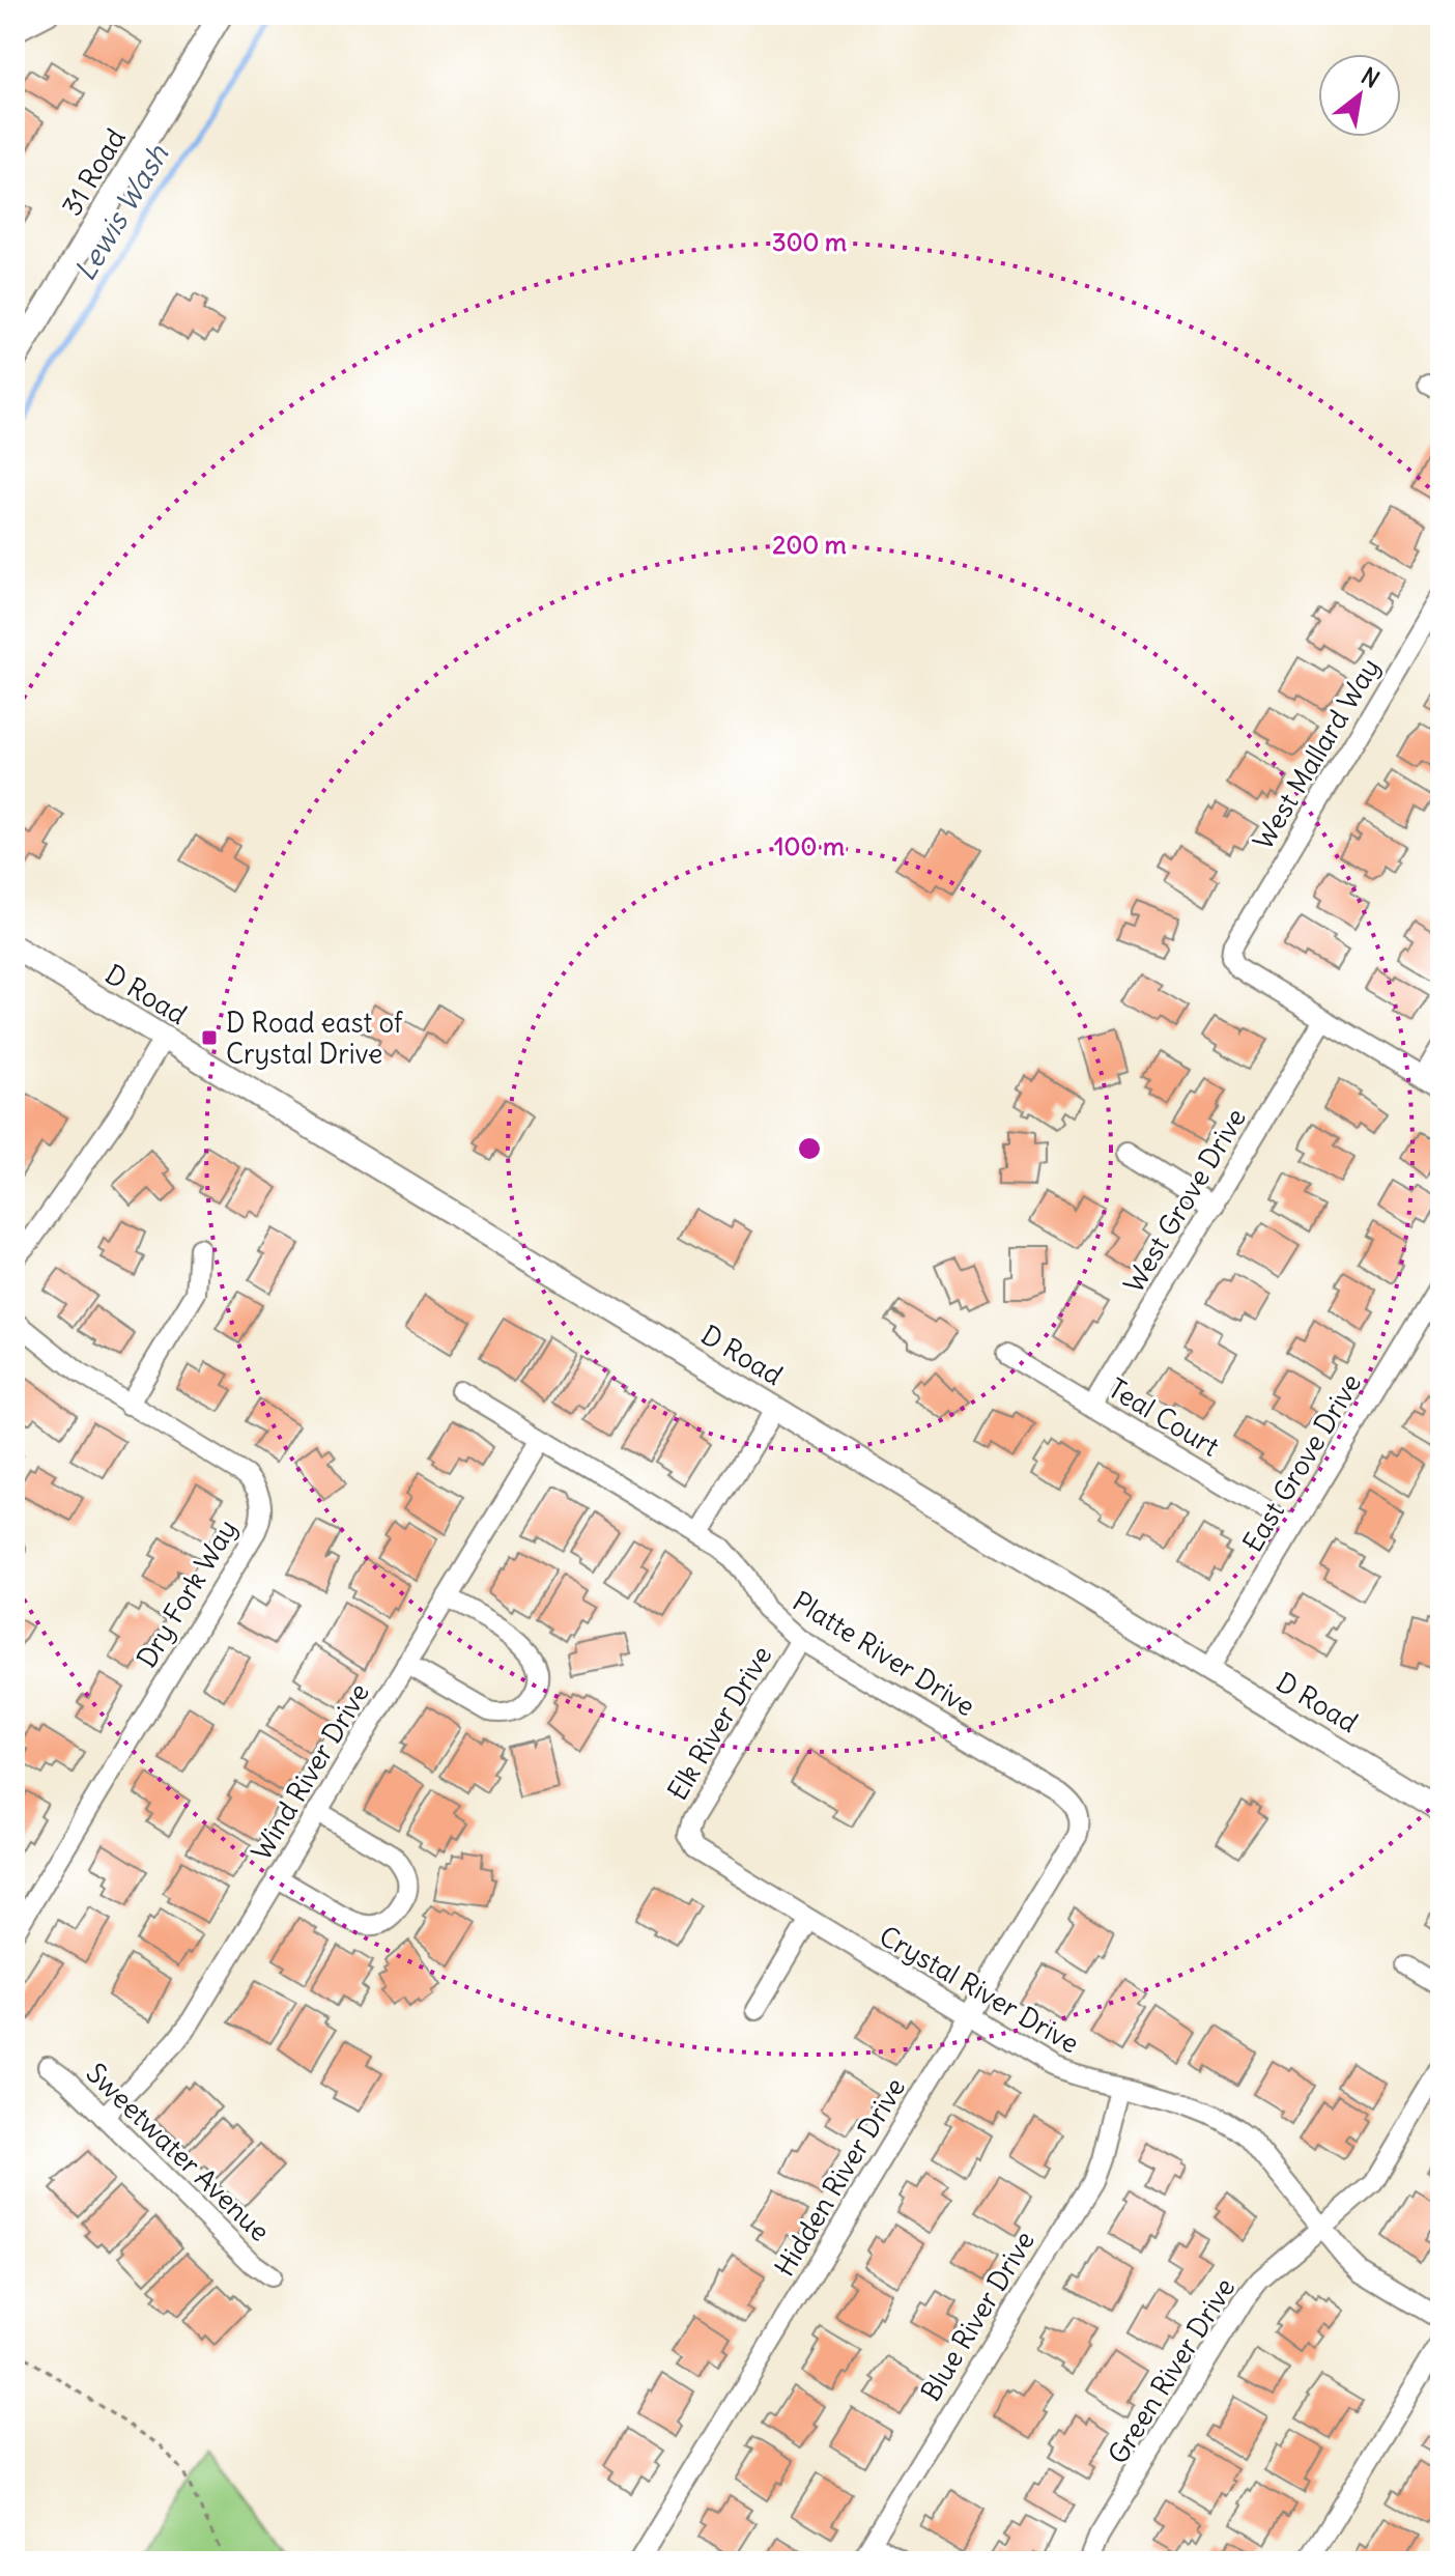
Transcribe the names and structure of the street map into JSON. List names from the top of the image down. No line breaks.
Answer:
{"streets":{"street":["31 Road","West Mallard Way","D Road","West Grove Drive","Teal Court","East Grove Drive","Dry Fork Way","Platte River Drive","Elk River Drive","Wind River Drive","Crystal River Drive","Sweetwater Avenue","Hidden River Drive","Blue River Drive","Green River Drive"]},"crossings":[["West Mallard Way","West Grove Drive"],["D Road","East Grove Drive"],["West Grove Drive","Teal Court"],["Teal Court","East Grove Drive"],["Platte River Drive","Elk River Drive"],["Platte River Drive","Wind River Drive"],["Platte River Drive","Hidden River Drive"],["Elk River Drive","Crystal River Drive"],["Wind River Drive","Sweetwater Avenue"],["Crystal River Drive","Hidden River Drive"],["Crystal River Drive","Blue River Drive"],["Crystal River Drive","Green River Drive"]],"water":["Lewis Wash"],"places":{"transit":["D Road east of Crystal Drive"]},"north":"top right","rings":["300 m","200 m","100 m"]}
